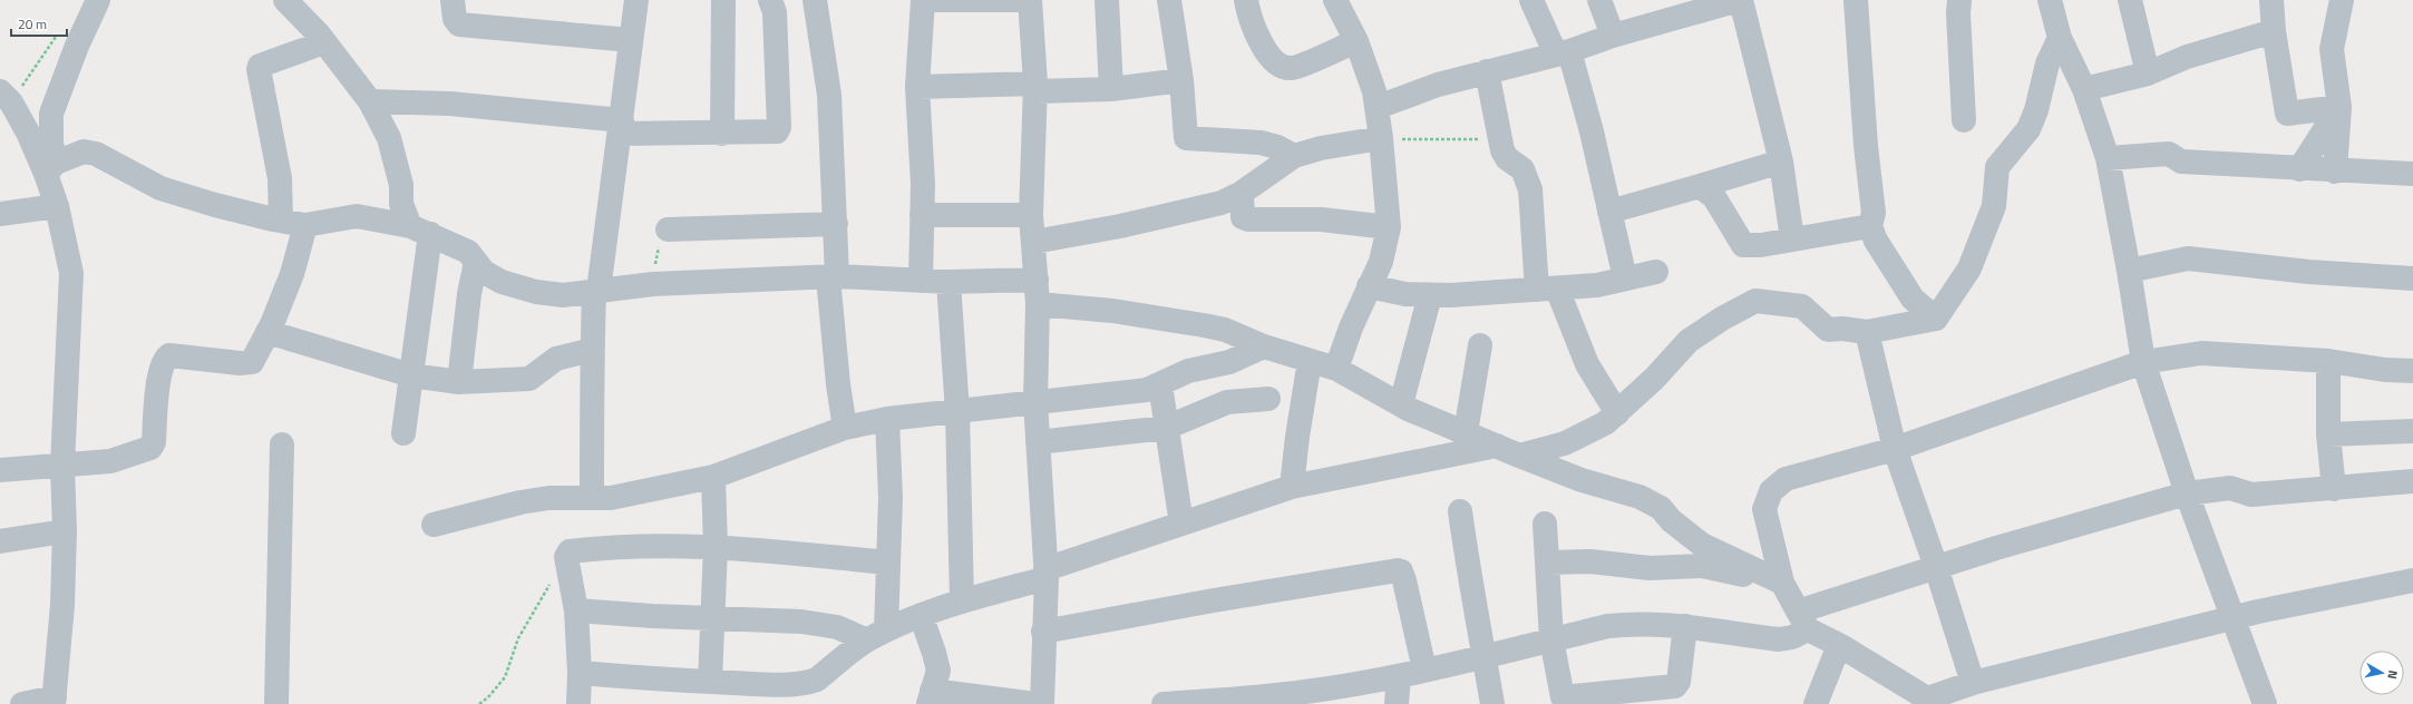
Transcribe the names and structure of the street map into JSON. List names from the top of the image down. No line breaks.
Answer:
{"scale_bar":"20 m","north":"right"}
